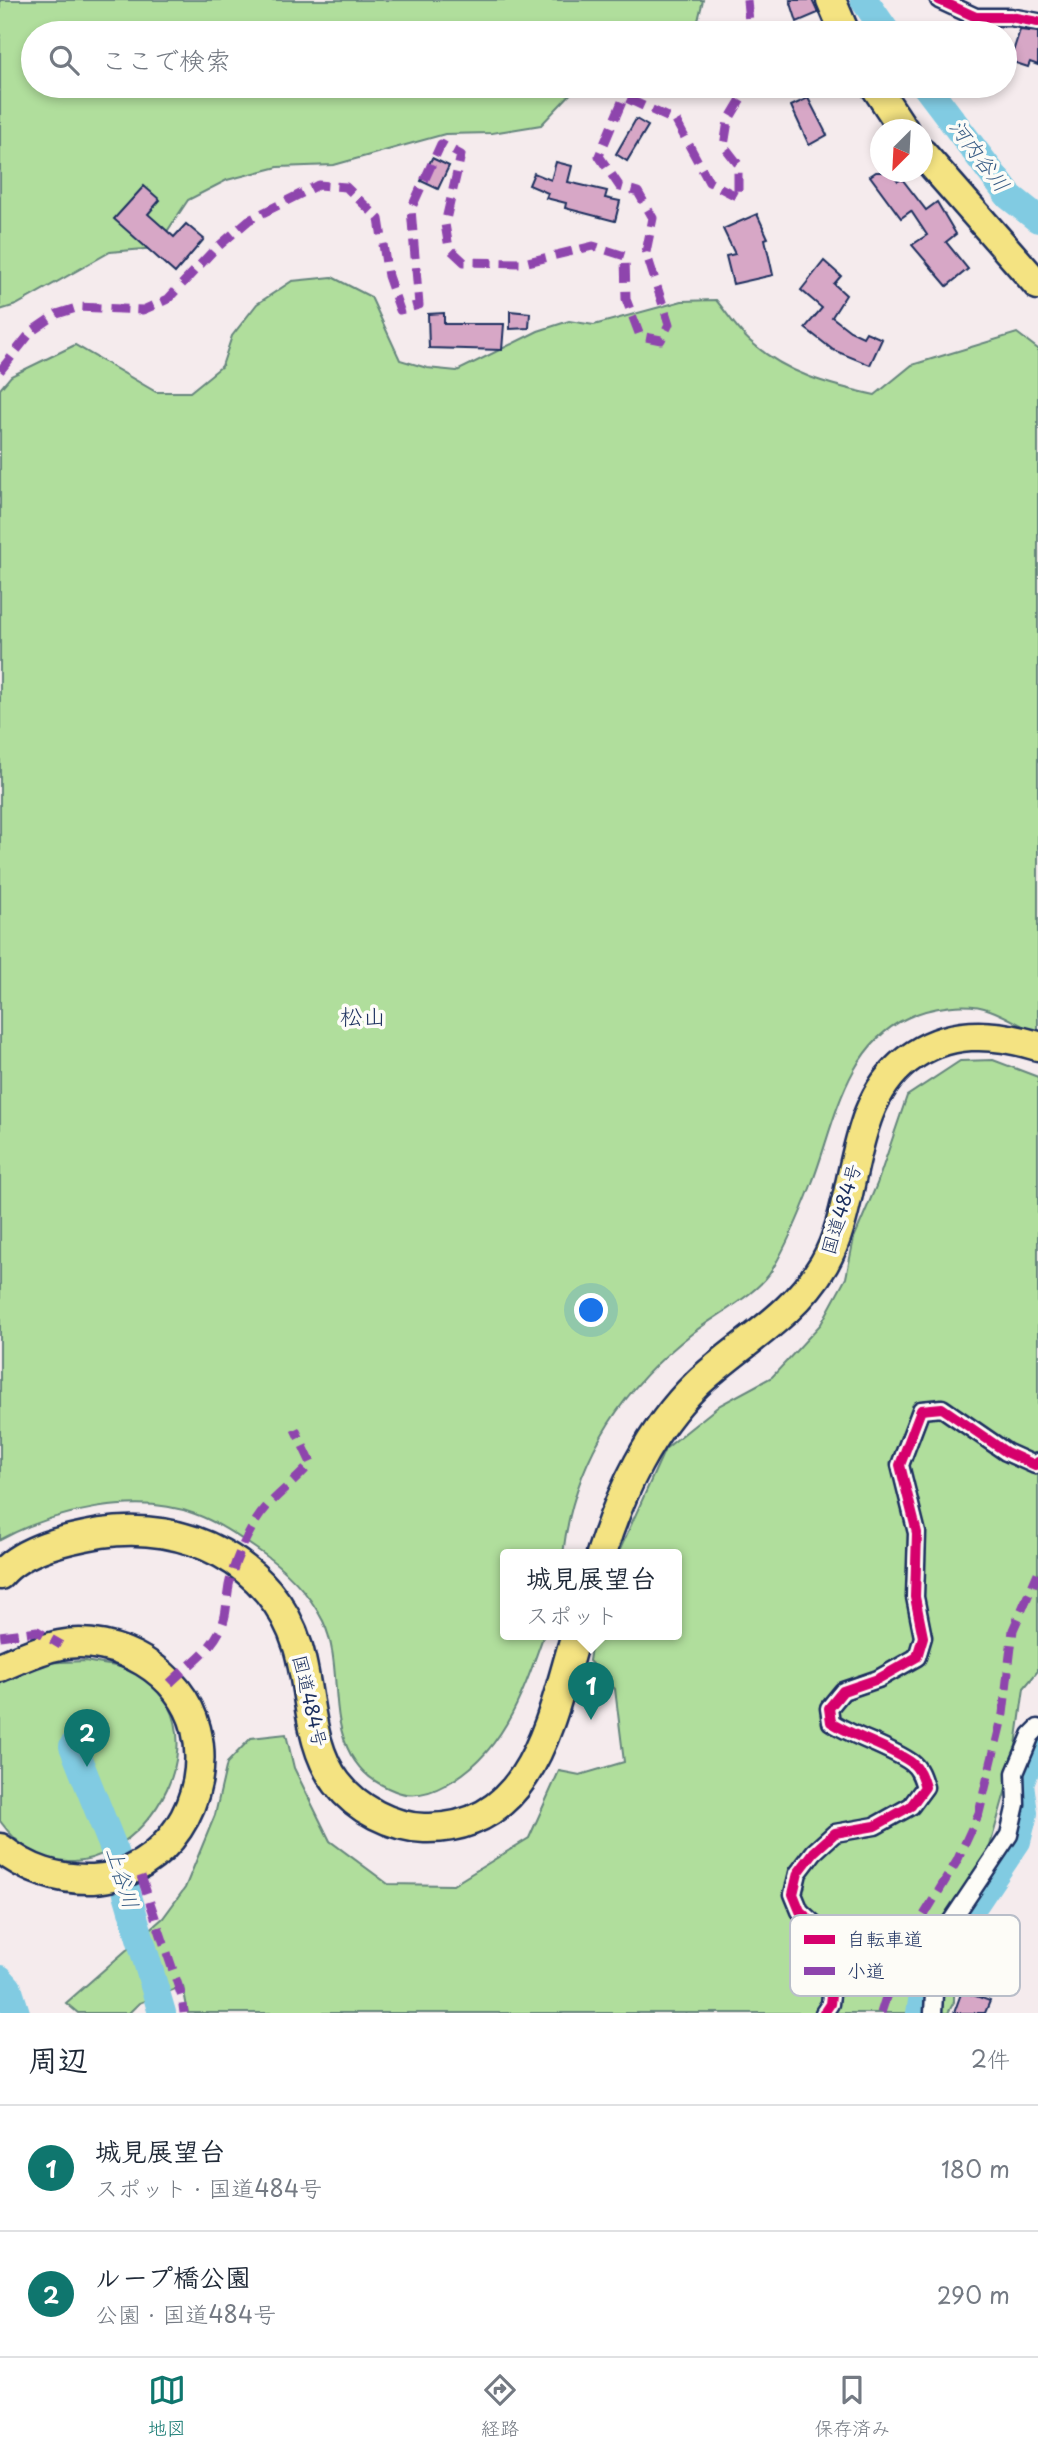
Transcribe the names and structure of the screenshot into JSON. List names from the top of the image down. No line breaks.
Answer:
{"streets":{"highway":["国道484号"]},"districts":["松山"],"water":["河内谷川","上谷川"],"legend":["自転車道","小道"],"north":"bottom left","page":{"search":"ここで検索","popup":["城見展望台","スポット"],"pins":["1","2"],"heading":["周辺","2件"],"list":[{"mark":"1","name":"城見展望台","note":"スポット · 国道484号","value":"180 m"},{"mark":"2","name":"ループ橋公園","note":"公園 · 国道484号","value":"290 m"}],"nav":["地図","経路","保存済み"]}}
